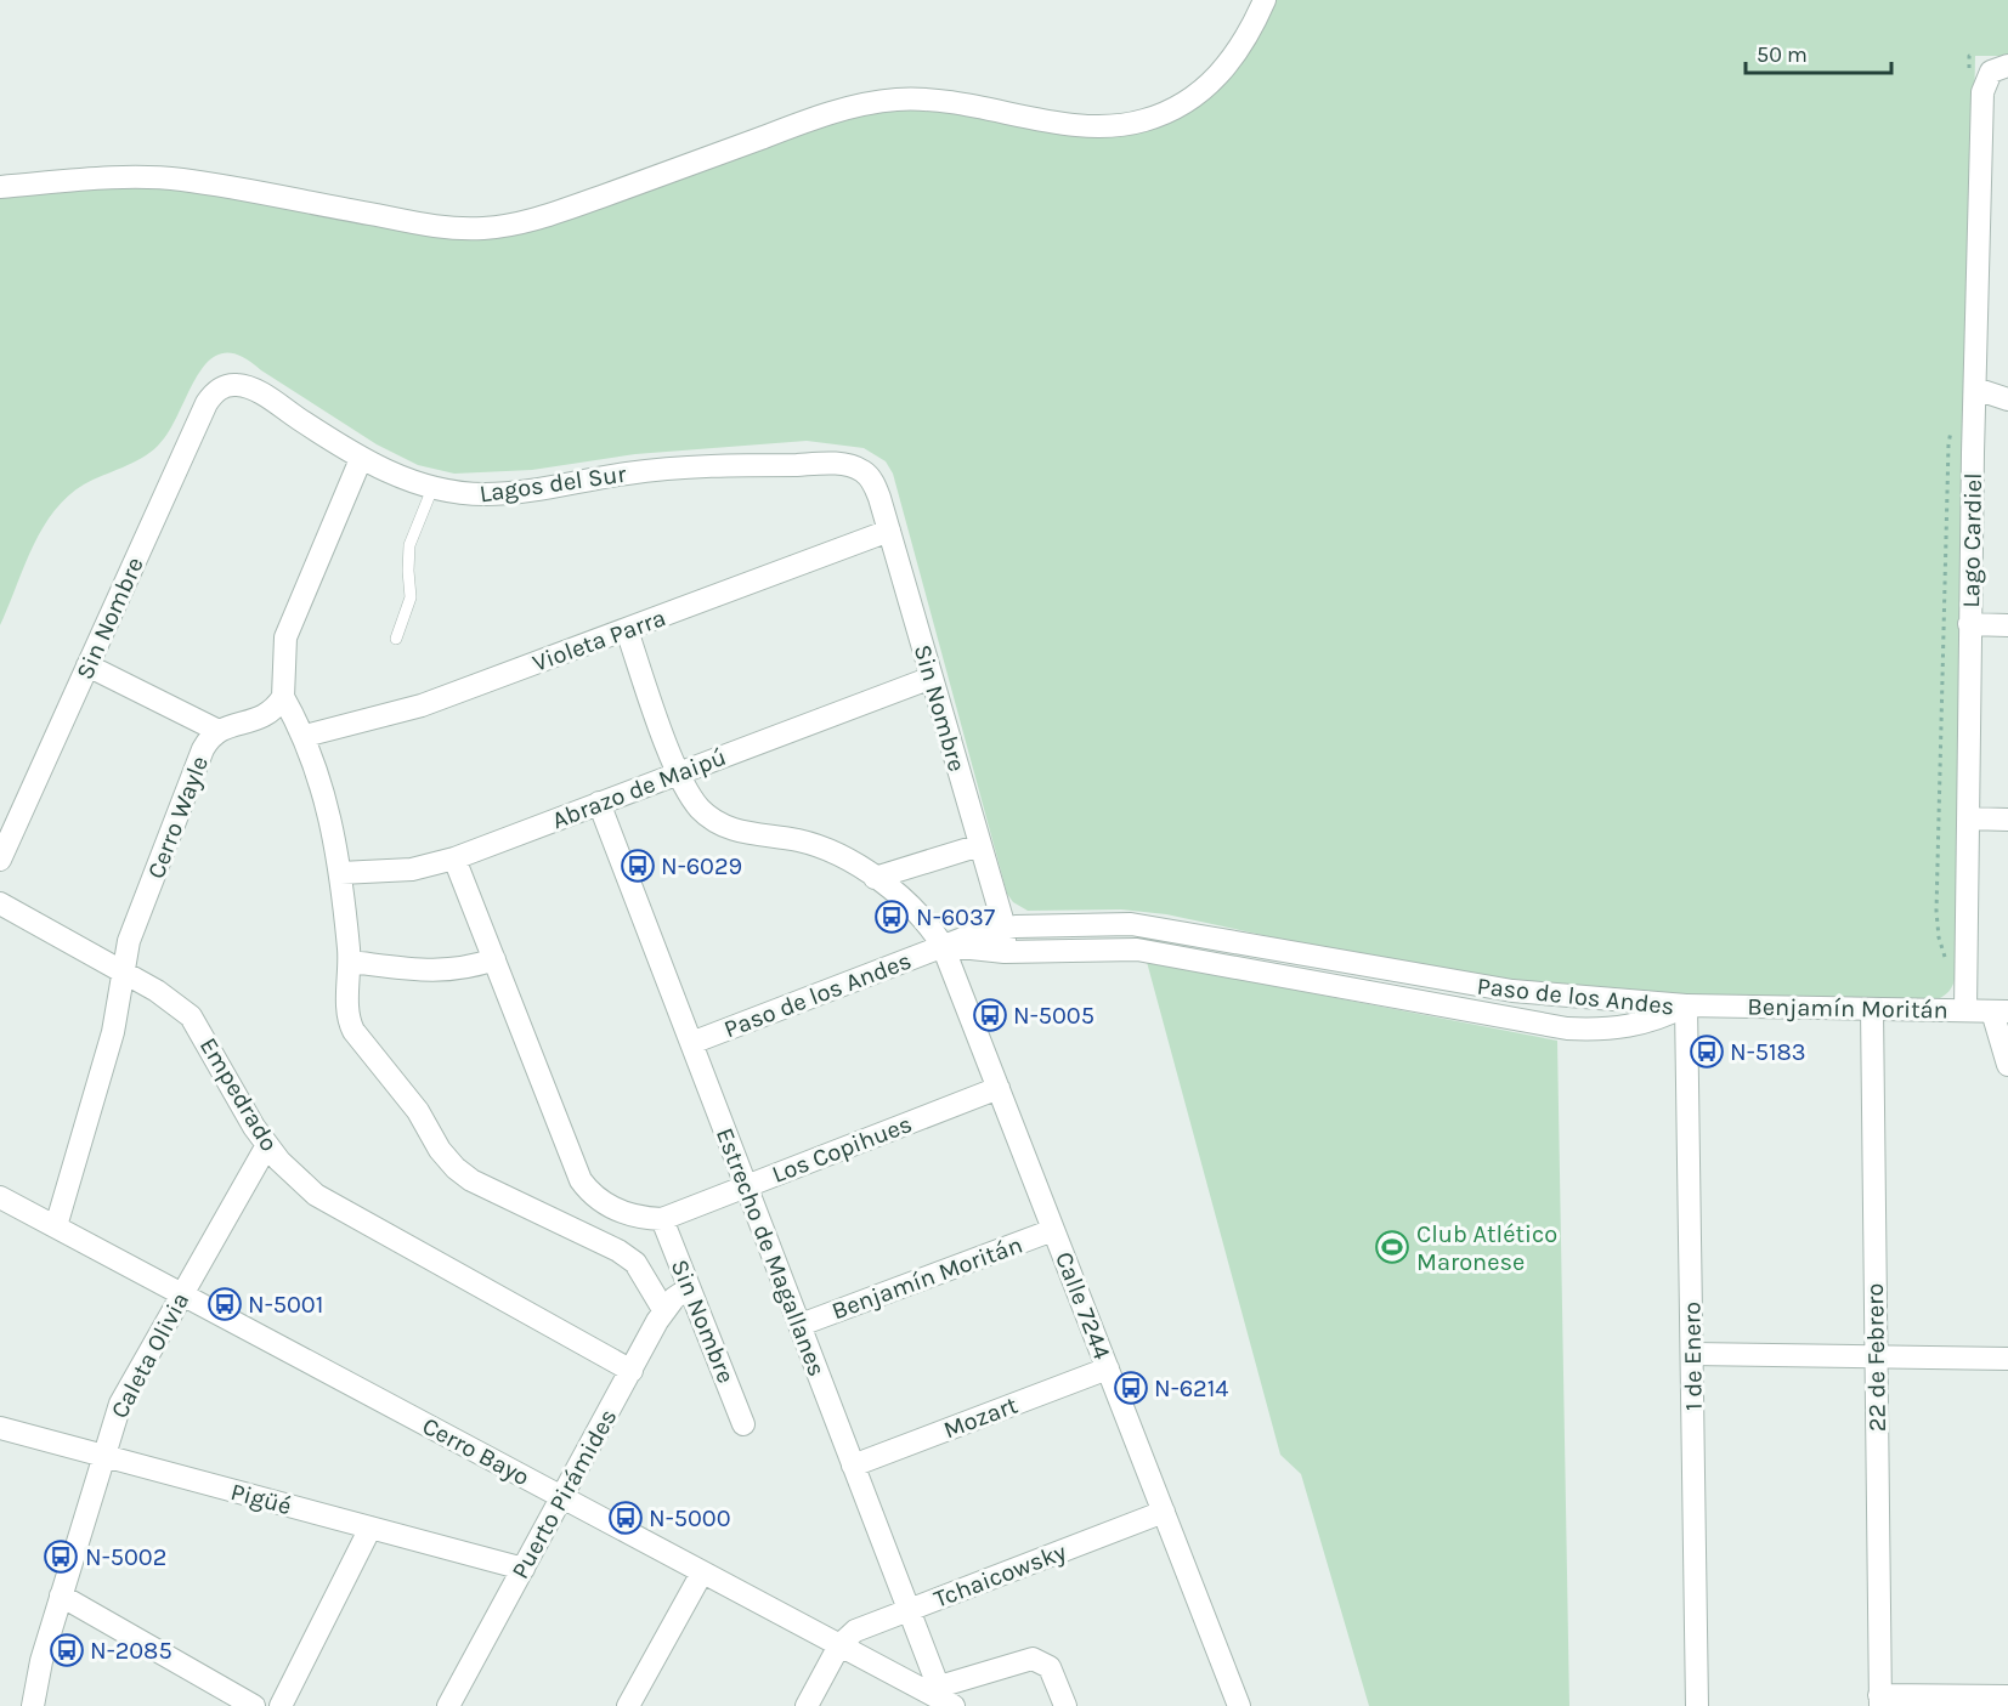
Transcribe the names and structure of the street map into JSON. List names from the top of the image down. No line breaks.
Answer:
{"streets":{"street":["Lagos del Sur","Lago Cardiel","Sin Nombre","Violeta Parra","Abrazo de Maipú","Cerro Wayle","Paso de los Andes","Benjamín Moritán","Empedrado","Los Copihues","Estrecho de Magallanes","Calle 7244","Caleta Olivia","1 de Enero","22 de Febrero","Mozart","Cerro Bayo","Puerto Pirámides","Pigüé","Tchaicowsky"]},"crossings":[["Lagos del Sur","Sin Nombre"],["Lago Cardiel","Benjamín Moritán"],["Sin Nombre","Violeta Parra"],["Sin Nombre","Abrazo de Maipú"],["Sin Nombre","Paso de los Andes"],["Sin Nombre","Los Copihues"],["Sin Nombre","Puerto Pirámides"],["Abrazo de Maipú","Estrecho de Magallanes"],["Cerro Wayle","Empedrado"],["Cerro Wayle","Cerro Bayo"],["Paso de los Andes","Benjamín Moritán"],["Paso de los Andes","Estrecho de Magallanes"],["Paso de los Andes","Calle 7244"],["Paso de los Andes","1 de Enero"],["Benjamín Moritán","Estrecho de Magallanes"],["Benjamín Moritán","Calle 7244"],["Benjamín Moritán","1 de Enero"],["Benjamín Moritán","22 de Febrero"],["Empedrado","Caleta Olivia"],["Empedrado","Puerto Pirámides"],["Los Copihues","Estrecho de Magallanes"],["Los Copihues","Calle 7244"],["Estrecho de Magallanes","Mozart"],["Estrecho de Magallanes","Cerro Bayo"],["Estrecho de Magallanes","Tchaicowsky"],["Calle 7244","Mozart"],["Calle 7244","Tchaicowsky"],["Caleta Olivia","Cerro Bayo"],["Caleta Olivia","Pigüé"],["Cerro Bayo","Puerto Pirámides"],["Cerro Bayo","Tchaicowsky"],["Puerto Pirámides","Pigüé"]],"places":{"bus stop":["N-6029","N-6037","N-5005","N-5183","N-5001","N-6214","N-5000","N-5002","N-2085"],"sports":["Club Atlético Maronese"]},"scale_bar":"50 m"}
